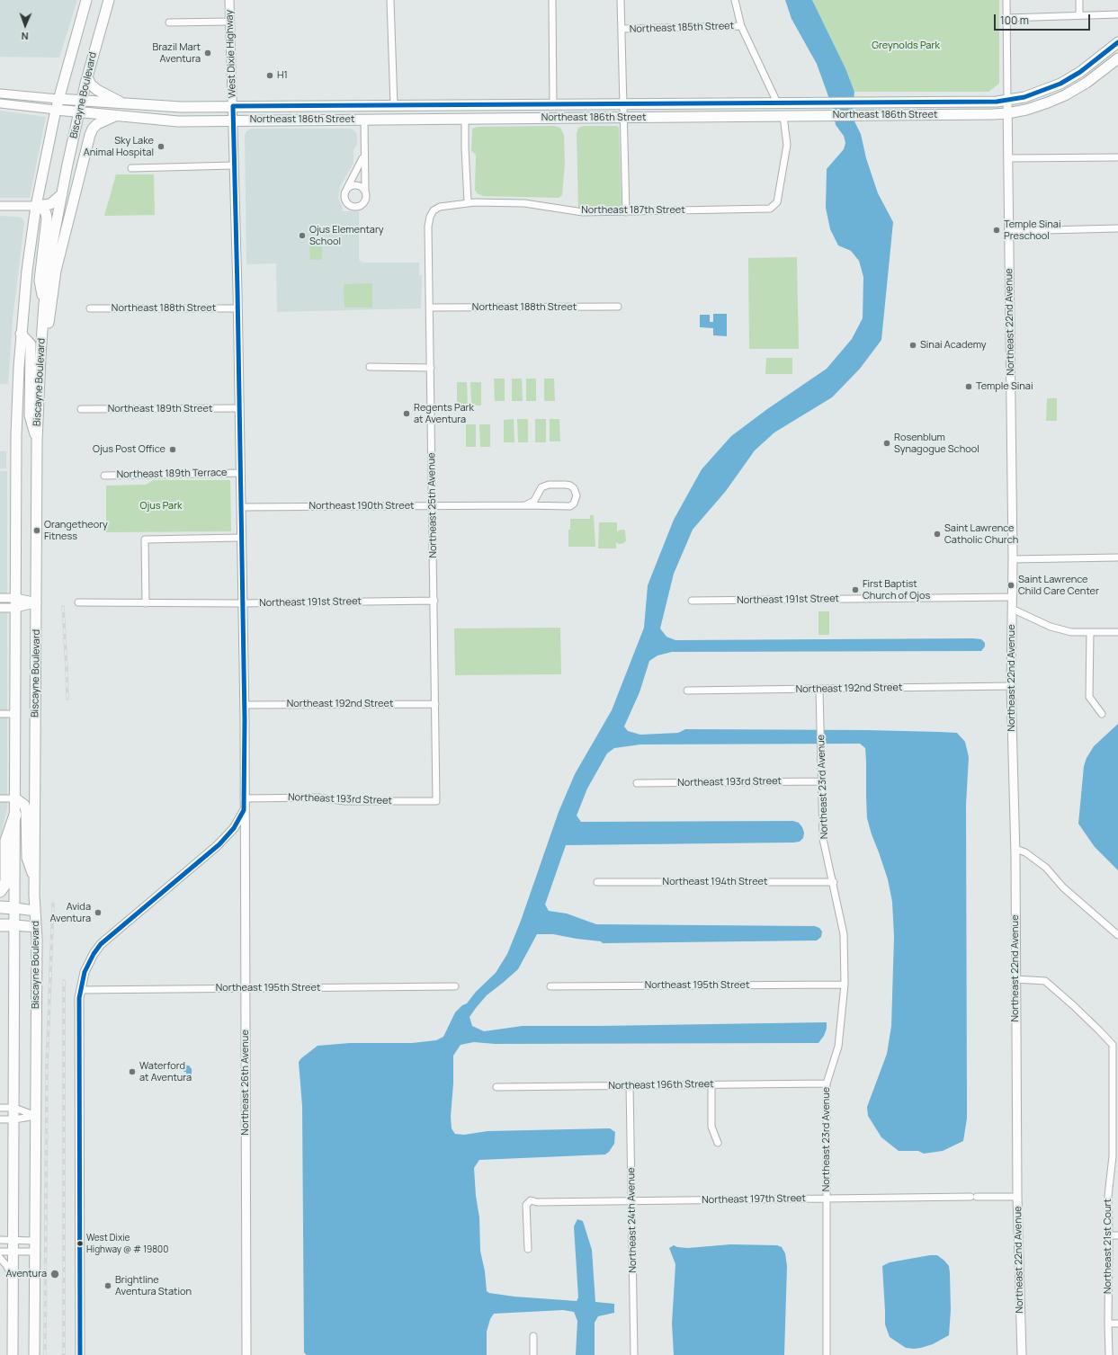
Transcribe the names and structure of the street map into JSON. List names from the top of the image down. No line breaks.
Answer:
{"streets":{"main road":["Biscayne Boulevard","Northeast 186th Street"],"street":["Northeast 185th Street","West Dixie Highway","Northeast 187th Street","Northeast 188th Street","Northeast 22nd Avenue","Northeast 189th Street","Northeast 189th Terrace","Northeast 25th Avenue","Northeast 190th Street","Northeast 191st Street","Northeast 192nd Street","Northeast 193rd Street","Northeast 23rd Avenue","Northeast 194th Street","Northeast 195th Street","Northeast 26th Avenue","Northeast 196th Street","Northeast 197th Street","Northeast 24th Avenue","Northeast 21st Court"]},"crossings":[["West Dixie Highway","Northeast 186th Street"],["West Dixie Highway","Northeast 188th Street"],["West Dixie Highway","Northeast 189th Street"],["West Dixie Highway","Northeast 189th Terrace"],["West Dixie Highway","Northeast 190th Street"],["West Dixie Highway","Northeast 191st Street"],["West Dixie Highway","Northeast 192nd Street"],["West Dixie Highway","Northeast 193rd Street"],["West Dixie Highway","Northeast 195th Street"],["West Dixie Highway","Northeast 26th Avenue"],["Biscayne Boulevard","Northeast 186th Street"],["Northeast 186th Street","Northeast 187th Street"],["Northeast 186th Street","Northeast 22nd Avenue"],["Northeast 187th Street","Northeast 25th Avenue"],["Northeast 188th Street","Northeast 25th Avenue"],["Northeast 22nd Avenue","Northeast 191st Street"],["Northeast 22nd Avenue","Northeast 192nd Street"],["Northeast 22nd Avenue","Northeast 197th Street"],["Northeast 22nd Avenue","Northeast 21st Court"],["Northeast 25th Avenue","Northeast 190th Street"],["Northeast 25th Avenue","Northeast 191st Street"],["Northeast 25th Avenue","Northeast 192nd Street"],["Northeast 25th Avenue","Northeast 193rd Street"],["Northeast 192nd Street","Northeast 23rd Avenue"],["Northeast 193rd Street","Northeast 23rd Avenue"],["Northeast 23rd Avenue","Northeast 194th Street"],["Northeast 23rd Avenue","Northeast 195th Street"],["Northeast 23rd Avenue","Northeast 196th Street"],["Northeast 23rd Avenue","Northeast 197th Street"],["Northeast 195th Street","Northeast 26th Avenue"],["Northeast 196th Street","Northeast 24th Avenue"],["Northeast 197th Street","Northeast 24th Avenue"]],"parks":["Greynolds Park","Ojus Park"],"places":["Brazil Mart Aventura","H1","Sky Lake Animal Hospital","Temple Sinai Preschool","Ojus Elementary School","Sinai Academy","Temple Sinai","Regents Park at Aventura","Rosenblum Synagogue School","Ojus Post Office","Orangetheory Fitness","Saint Lawrence Catholic Church","Saint Lawrence Child Care Center","First Baptist Church of Ojos","Avida Aventura","Waterford at Aventura","West Dixie Highway @ # 19800","Aventura","Brightline Aventura Station"],"scale_bar":"100 m","north":"bottom"}
